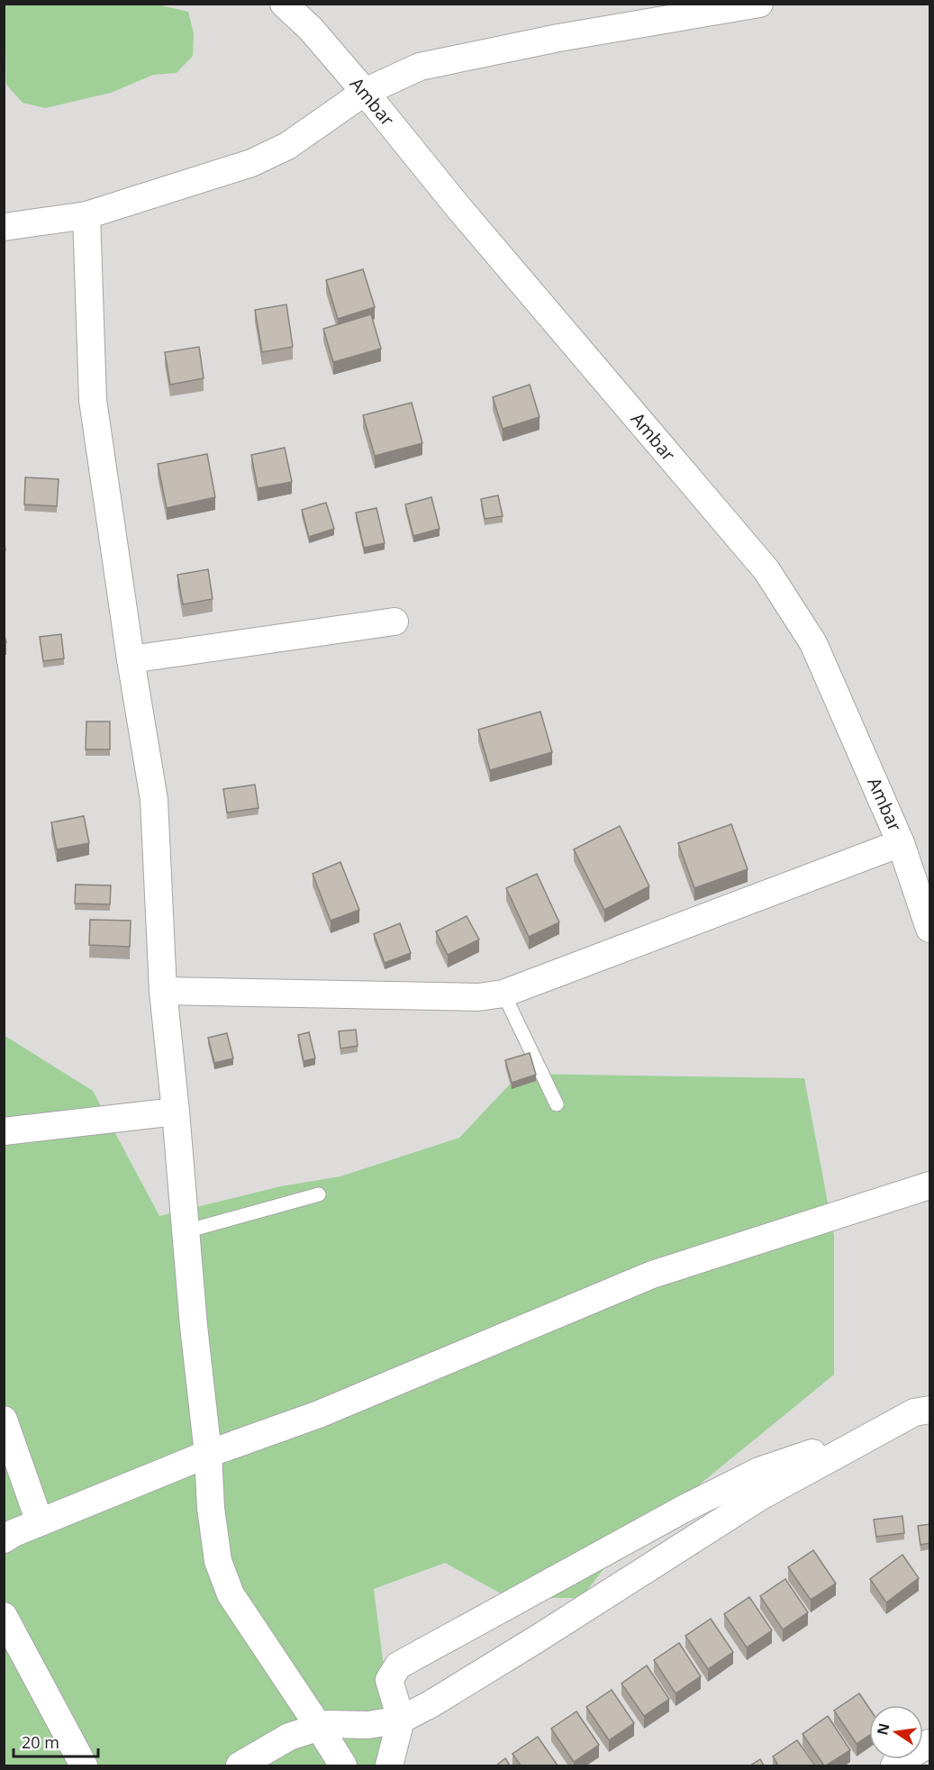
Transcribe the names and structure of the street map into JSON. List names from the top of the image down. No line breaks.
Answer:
{"streets":{"street":["Ambar"]},"scale_bar":"20 m","north":"left"}
